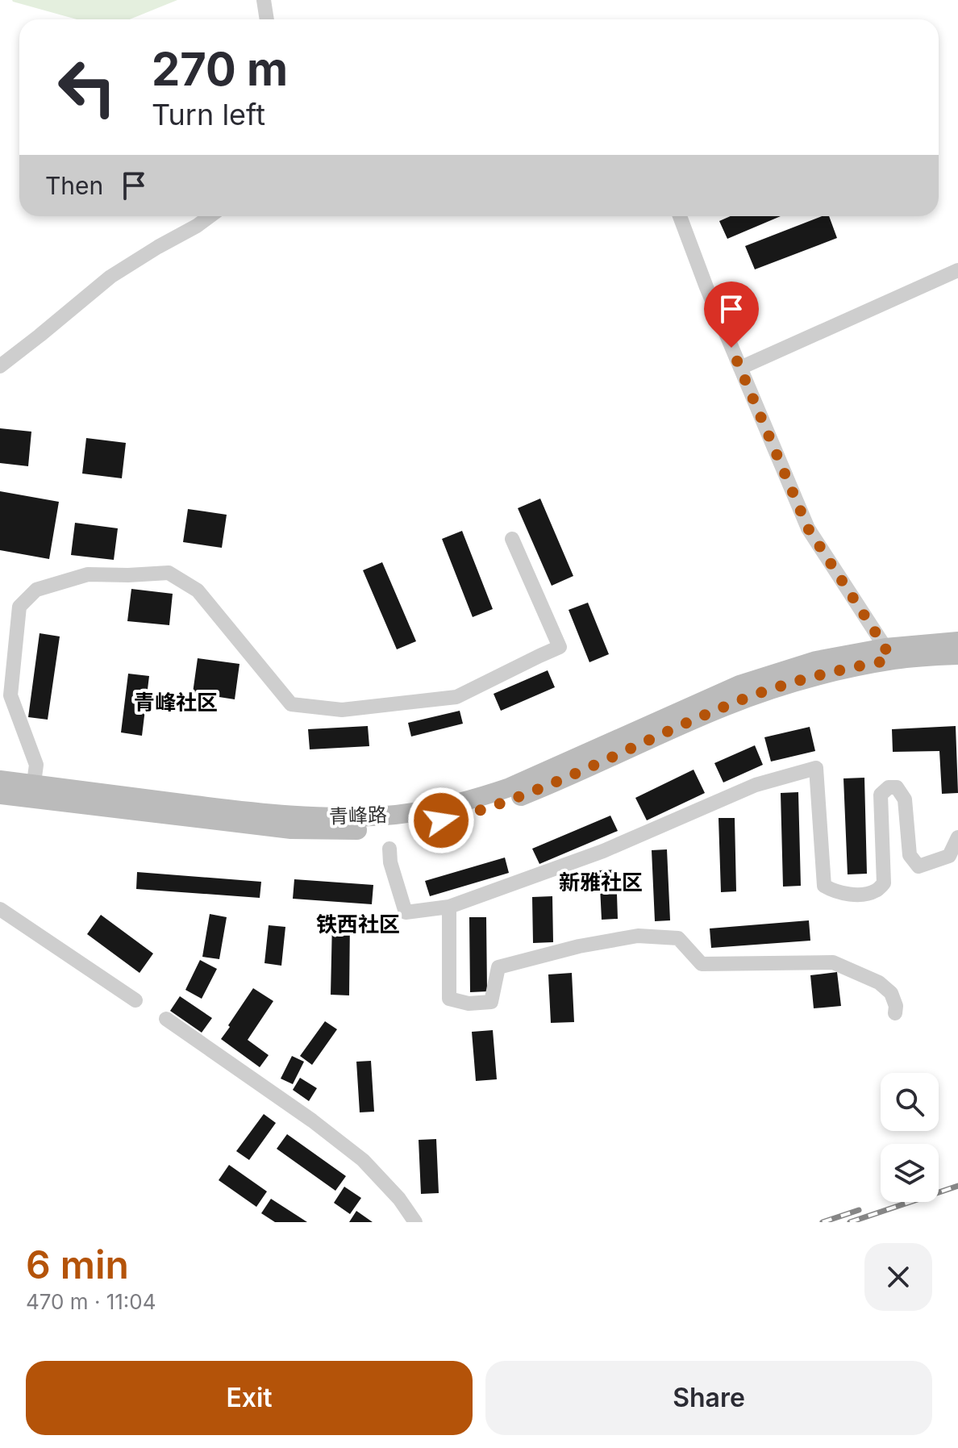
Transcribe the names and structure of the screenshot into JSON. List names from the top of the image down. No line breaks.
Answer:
{"streets":{"main road":["青峰路"]},"districts":["青峰社区","新雅社区","铁西社区"],"page":{"turn":["270 m","Turn left"],"then":"Then","heading":["6 min","470 m · 11:04"],"buttons":["Exit","Share"]}}
